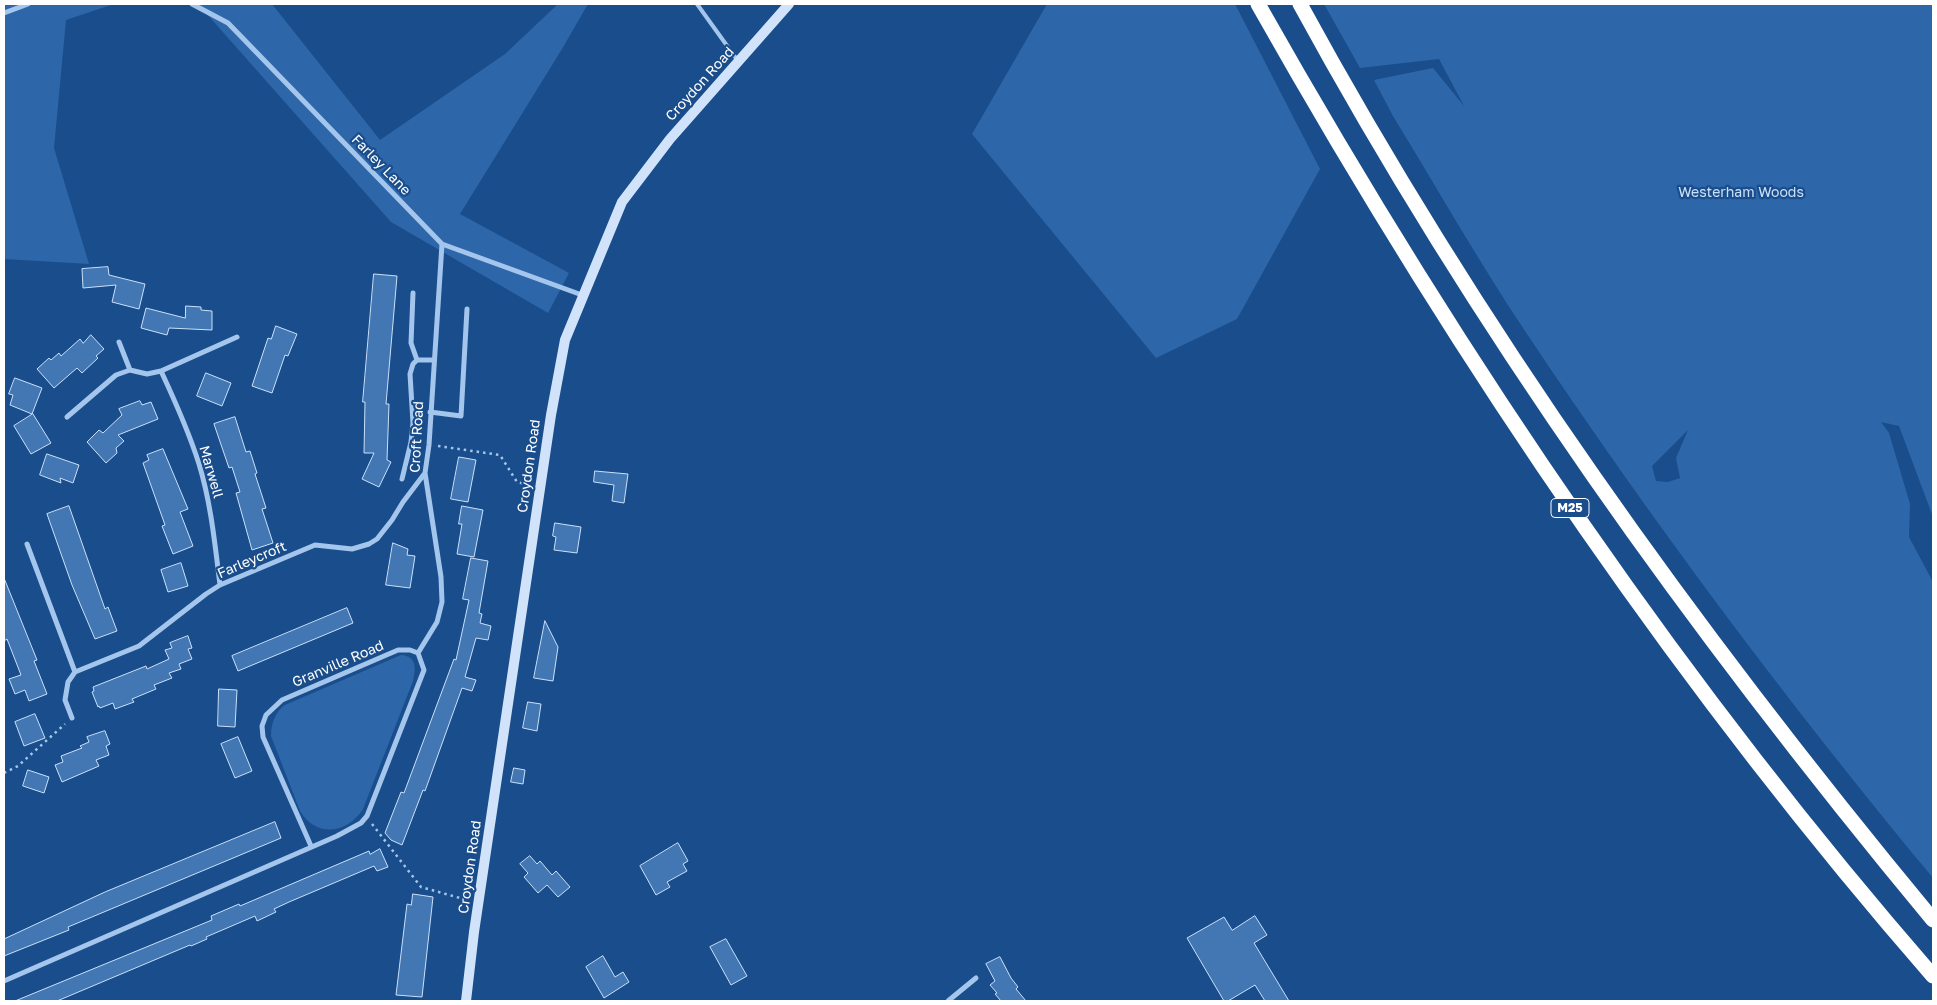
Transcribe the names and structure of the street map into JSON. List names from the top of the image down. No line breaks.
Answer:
{"streets":{"highway":["M25"],"main road":["Croydon Road"],"street":["Farley Lane","Croft Road","Marwell","Farleycroft","Granville Road"]},"crossings":[["Croydon Road","Farley Lane"],["Farley Lane","Croft Road"],["Croft Road","Farleycroft"],["Croft Road","Granville Road"],["Marwell","Farleycroft"]],"parks":["Westerham Woods"]}
